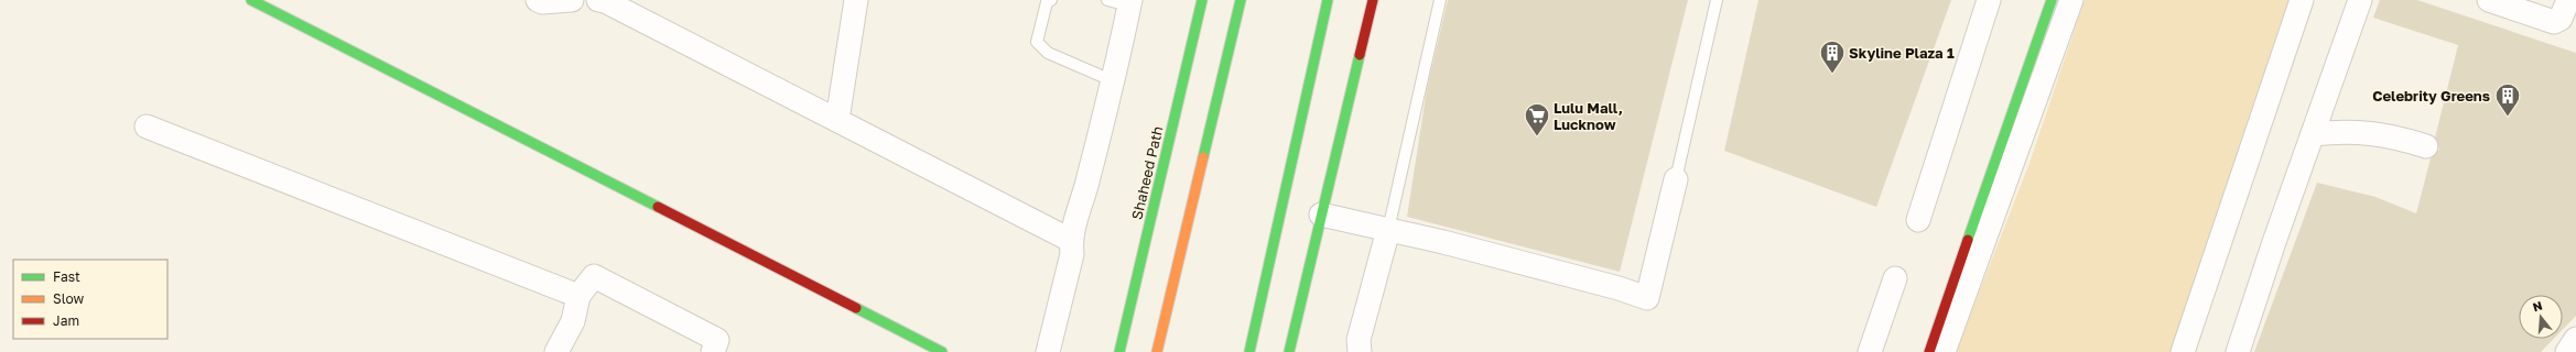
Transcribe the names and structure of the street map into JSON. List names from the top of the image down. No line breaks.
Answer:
{"streets":{"main road":["Shaheed Path"]},"places":{"building":["Skyline Plaza 1","Celebrity Greens"],"supermarket":["Lulu Mall, Lucknow"]},"legend":["Fast","Slow","Jam"],"north":"top"}
